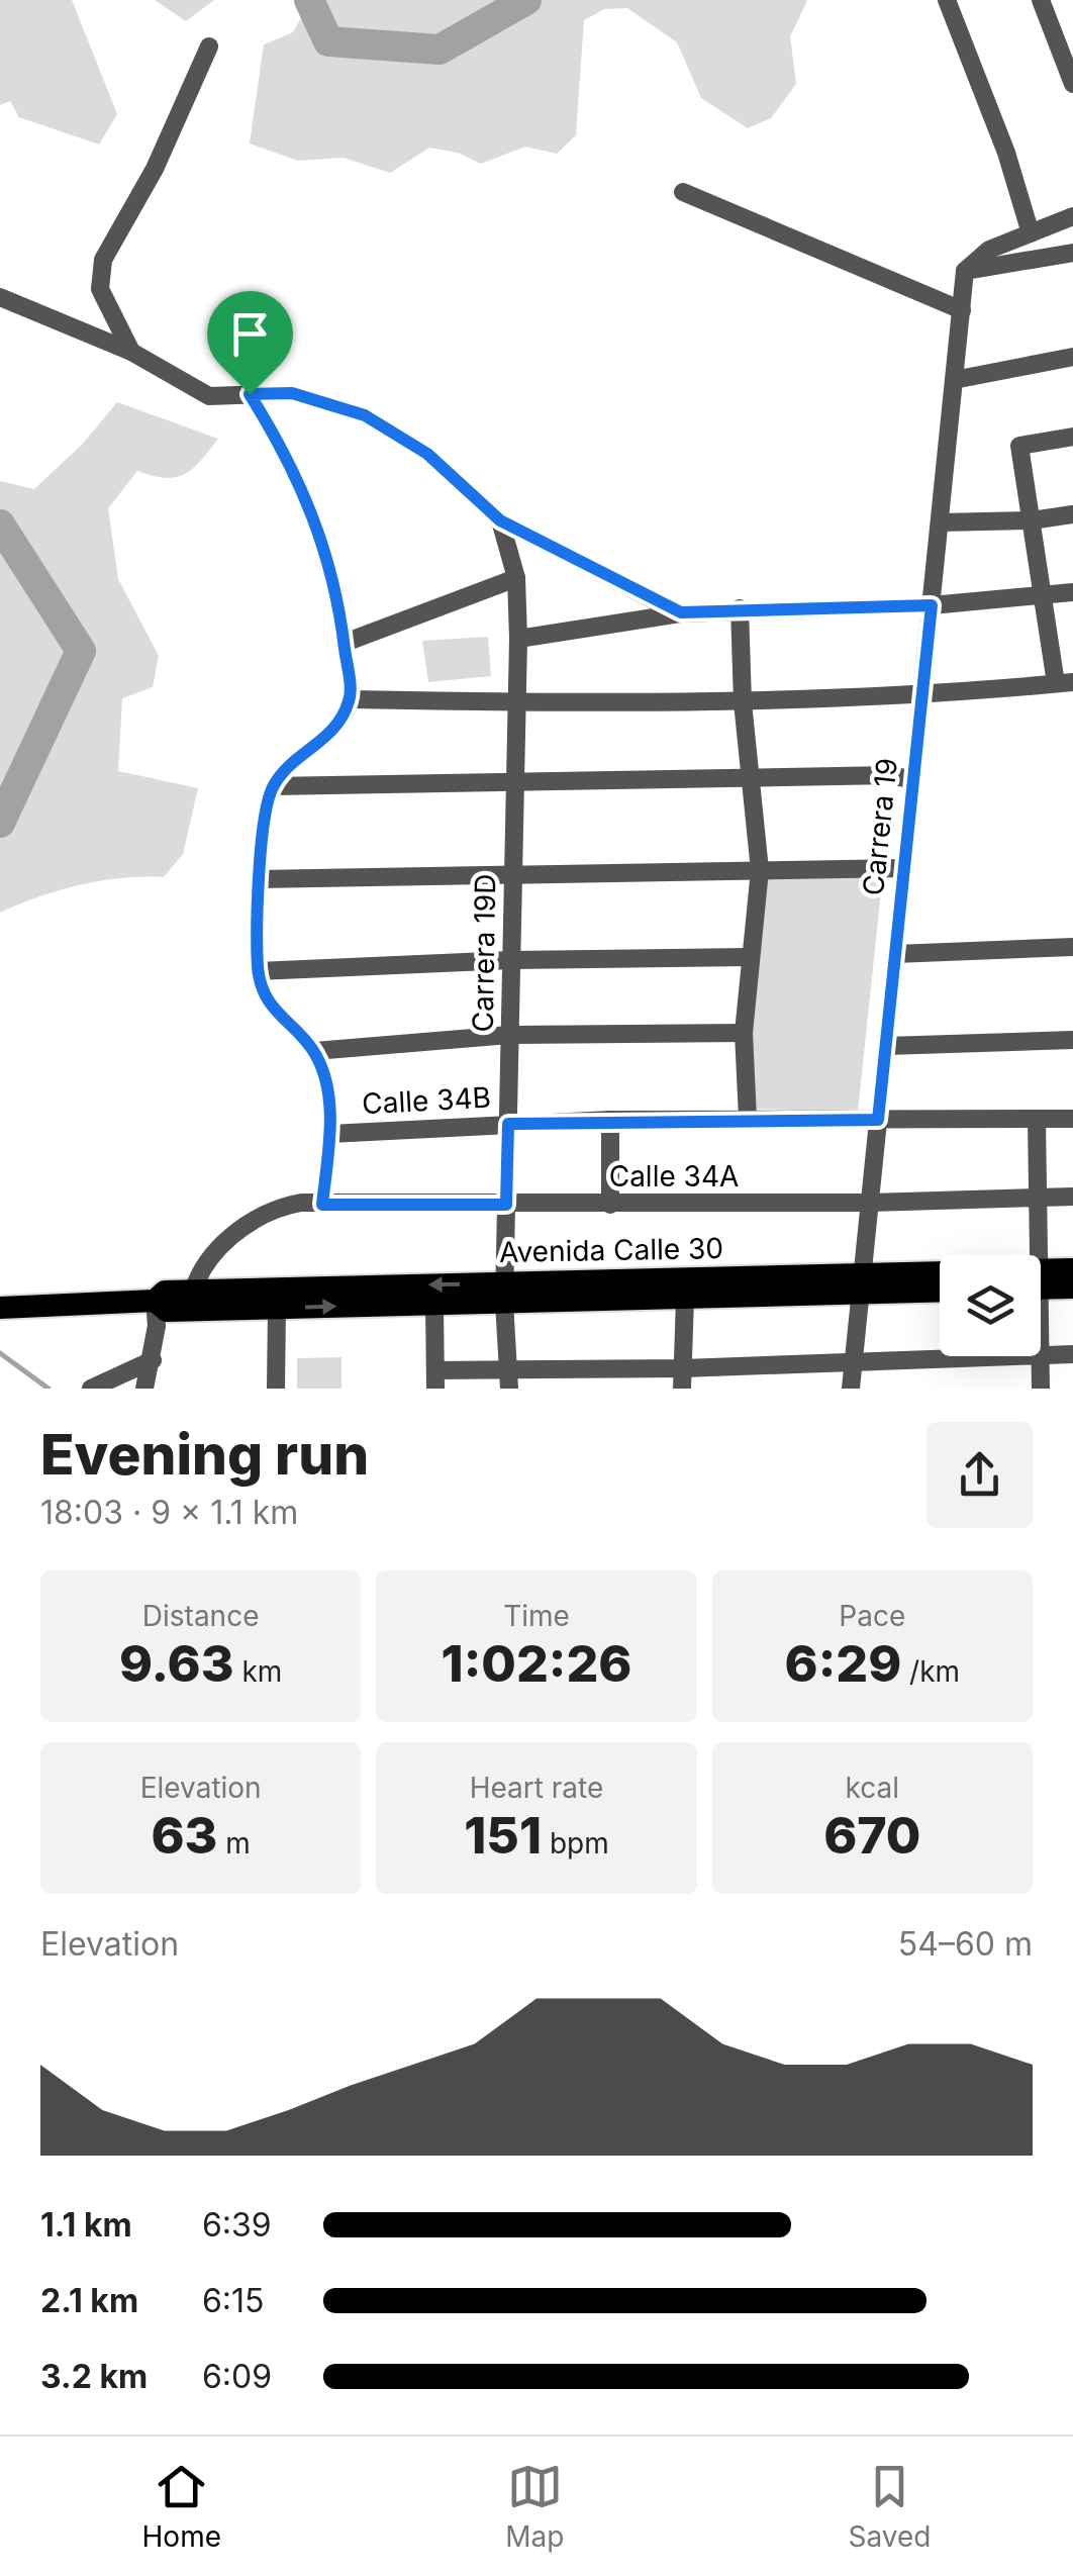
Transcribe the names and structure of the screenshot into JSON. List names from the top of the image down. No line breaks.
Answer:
{"streets":{"main road":["Avenida Calle 30"],"street":["Carrera 19","Carrera 19D","Calle 34B","Calle 34A"]},"crossings":[["Carrera 19","Calle 34B"],["Carrera 19","Calle 34A"],["Carrera 19","Avenida Calle 30"],["Carrera 19D","Calle 34B"],["Carrera 19D","Calle 34A"],["Carrera 19D","Avenida Calle 30"],["Calle 34A","Avenida Calle 30"]],"page":{"heading":["Evening run","18:03 · 9 × 1.1 km"],"stats":[["Distance","9.63 km"],["Time","1:02:26"],["Pace","6:29 /km"],["Elevation","63 m"],["Heart rate","151 bpm"],["kcal","670"]],"chart":["Elevation","54–60 m"],"list":[{"name":"1.1 km","note":"6:39"},{"name":"2.1 km","note":"6:15"},{"name":"3.2 km","note":"6:09"}],"tabs":["Home","Map","Saved"]}}
